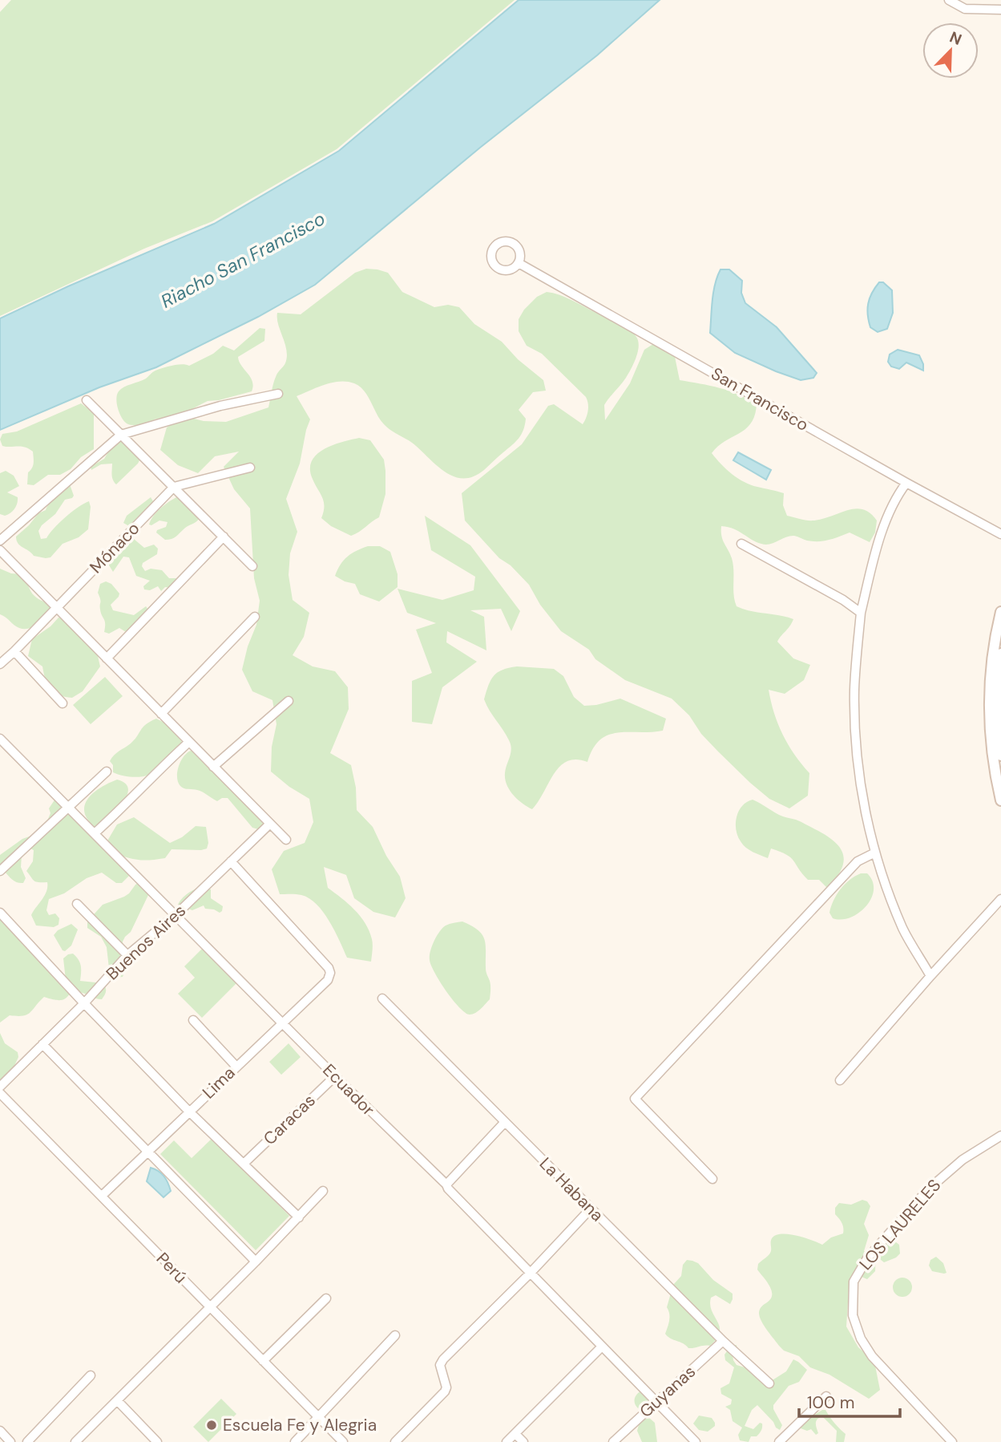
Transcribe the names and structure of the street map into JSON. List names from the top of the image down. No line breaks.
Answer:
{"streets":{"street":["San Francisco","Mónaco","Buenos Aires","Lima","Ecuador","Caracas","La Habana","LOS LAURELES","Perú","Guyanas"]},"crossings":[["Buenos Aires","Lima"],["Buenos Aires","Ecuador"],["Lima","Ecuador"],["Lima","Perú"],["Ecuador","Caracas"],["Ecuador","Guyanas"],["La Habana","Guyanas"]],"water":["Riacho San Francisco"],"places":["Escuela Fe y Alegria"],"scale_bar":"100 m","north":"top right"}
